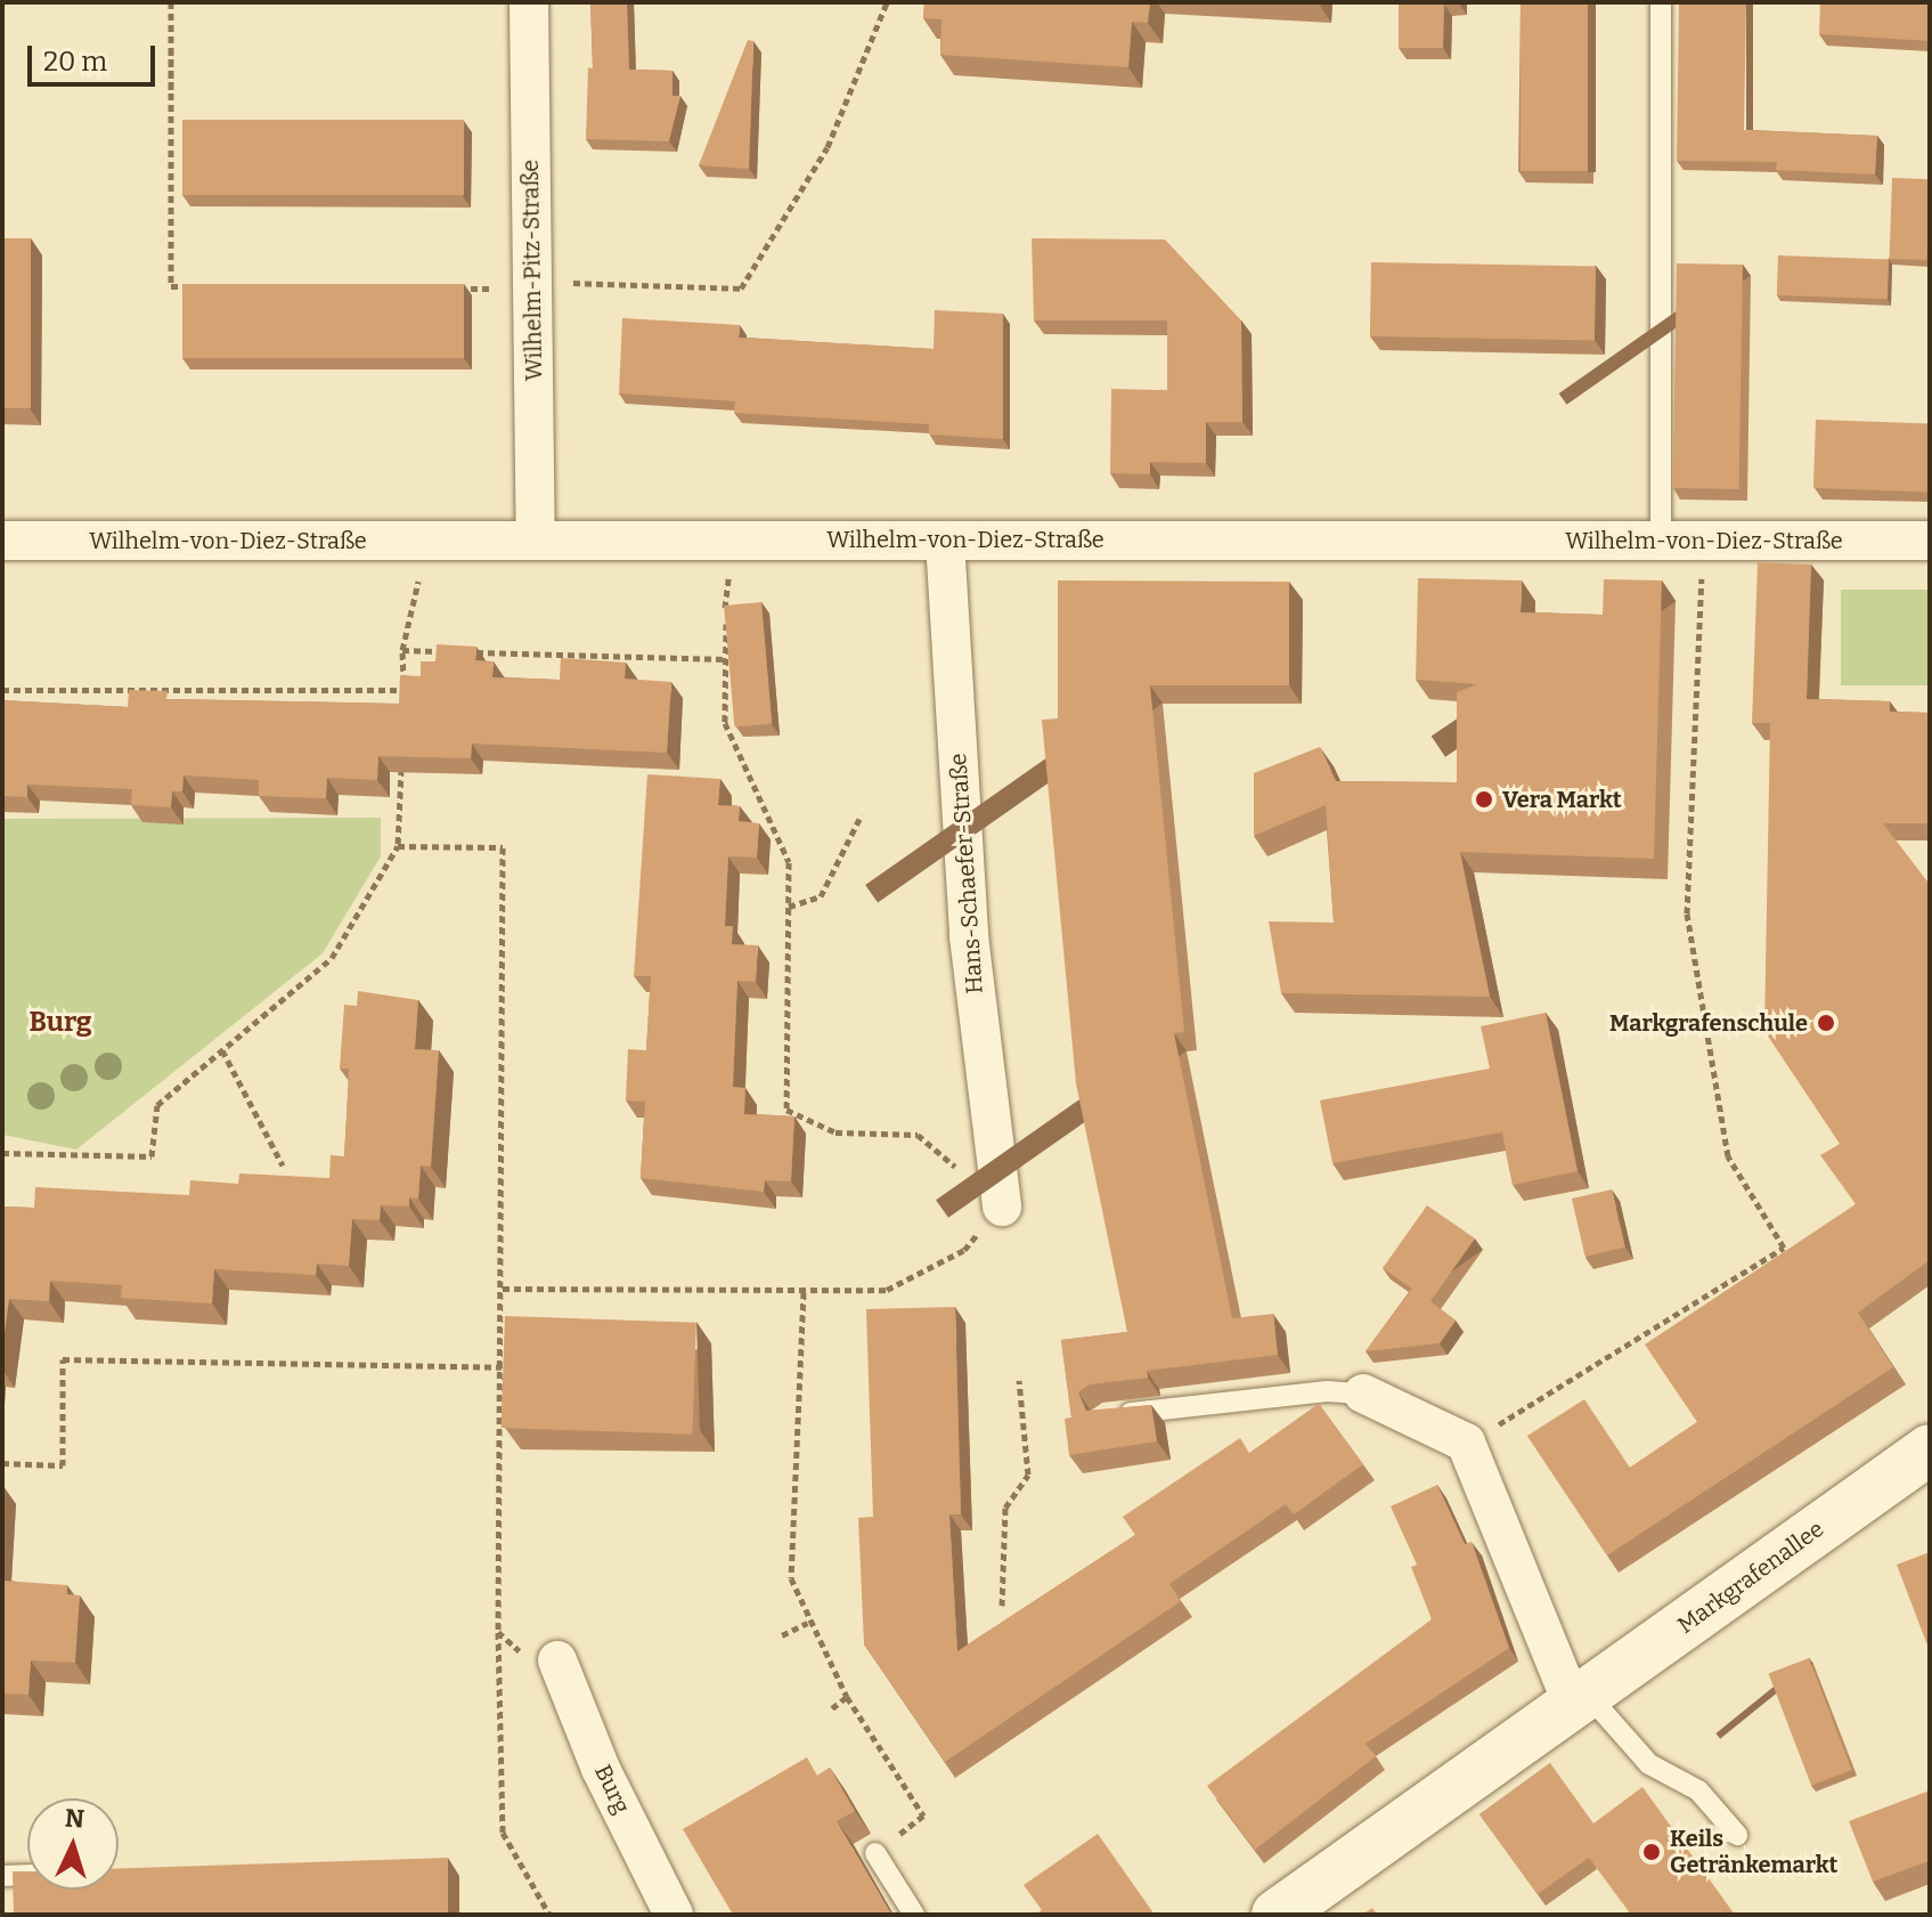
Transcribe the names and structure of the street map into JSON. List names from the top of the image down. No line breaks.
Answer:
{"streets":{"street":["Wilhelm-Pitz-Straße","Wilhelm-von-Diez-Straße","Hans-Schaefer-Straße","Markgrafenallee","Burg"]},"crossings":[["Wilhelm-Pitz-Straße","Wilhelm-von-Diez-Straße"],["Wilhelm-von-Diez-Straße","Hans-Schaefer-Straße"]],"districts":["Burg"],"places":["Vera Markt","Markgrafenschule","Keils Getränkemarkt"],"scale_bar":"20 m","north":"top"}
